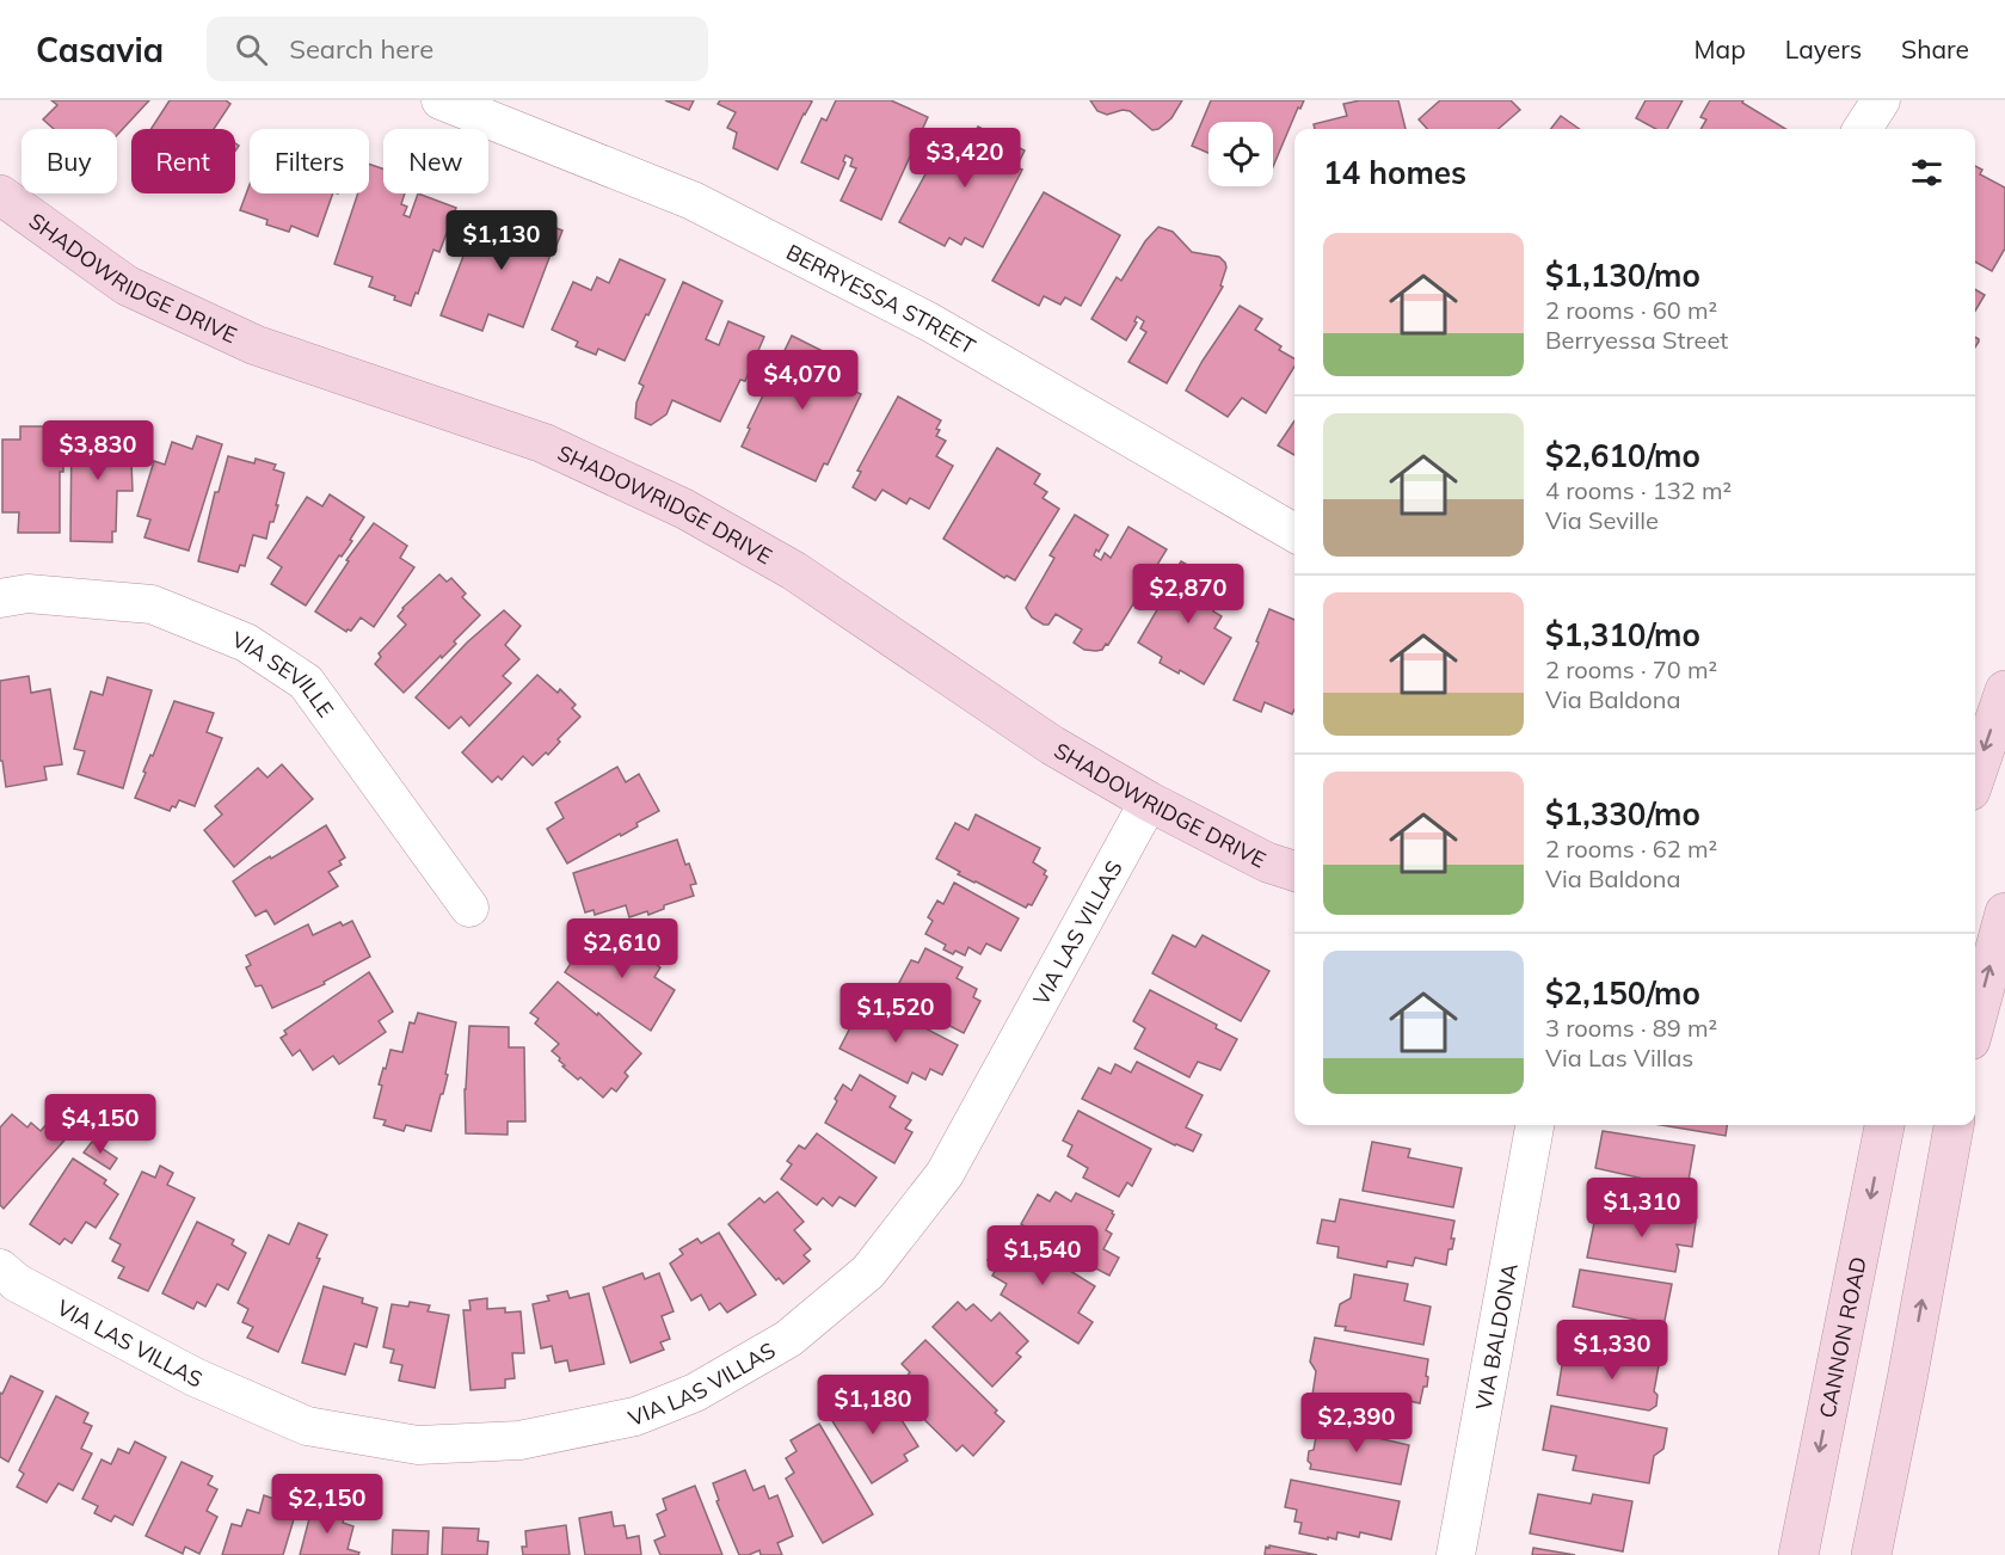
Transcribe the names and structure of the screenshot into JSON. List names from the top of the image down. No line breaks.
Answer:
{"streets":{"street":["SHADOWRIDGE DRIVE","BERRYESSA STREET","VIA SEVILLE","VIA LAS VILLAS","VIA BALDONA","CANNON ROAD"]},"crossings":[["SHADOWRIDGE DRIVE","VIA LAS VILLAS"]],"page":{"header":"Casavia","search":"Search here","nav":["Map","Layers","Share"],"price":["$3,420","$1,130","$4,070","$3,830","$2,870","$2,610","$1,520","$4,150","$1,310","$1,540","$1,330","$1,180","$2,390","$2,150"],"chip":["Buy","Rent","Filters","New"],"heading":"14 homes","list":[{"name":"$1,130/mo","note":"2 rooms · 60 m² · Berryessa Street"},{"name":"$2,610/mo","note":"4 rooms · 132 m² · Via Seville"},{"name":"$1,310/mo","note":"2 rooms · 70 m² · Via Baldona"},{"name":"$1,330/mo","note":"2 rooms · 62 m² · Via Baldona"},{"name":"$2,150/mo","note":"3 rooms · 89 m² · Via Las Villas"}]}}
